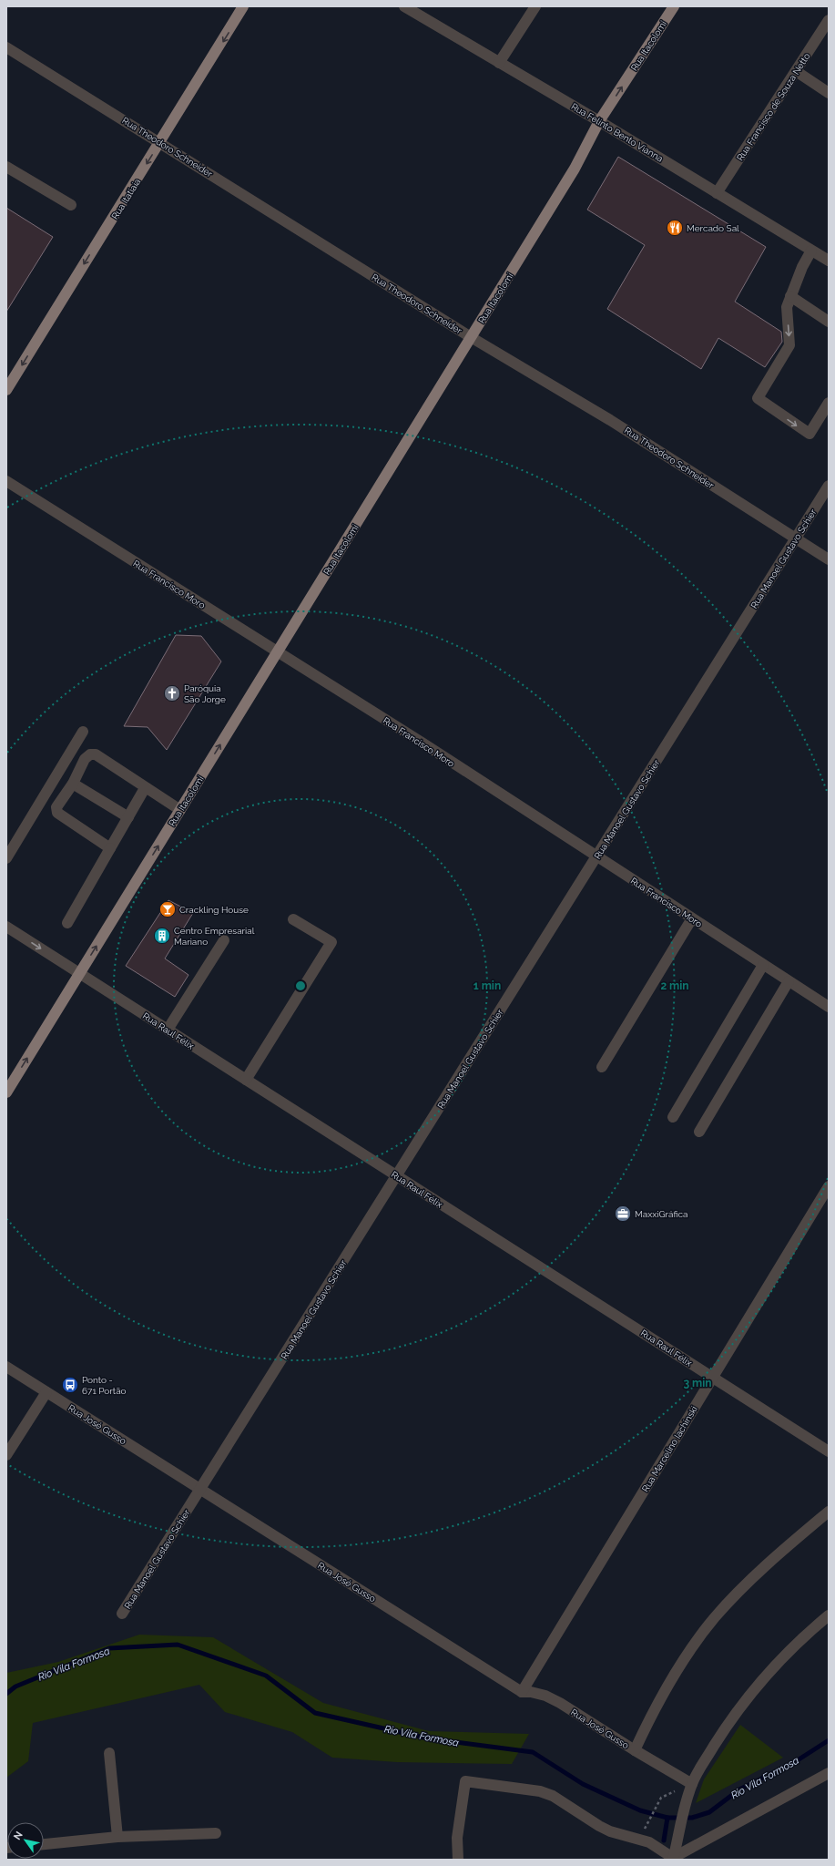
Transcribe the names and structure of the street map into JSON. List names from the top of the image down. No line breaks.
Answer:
{"streets":{"main road":["Rua Itacolomi","Rua Itatiaia"],"street":["Rua Francisco de Souza Netto","Rua Felinto Bento Vianna","Rua Theodoro Schneider","Rua Manoel Gustavo Schier","Rua Francisco Moro","Rua Raul Félix","Rua José Gusso","Rua Marcelino Iachinski"]},"crossings":[["Rua Itacolomi","Rua Felinto Bento Vianna"],["Rua Itacolomi","Rua Theodoro Schneider"],["Rua Itacolomi","Rua Francisco Moro"],["Rua Itacolomi","Rua Raul Félix"],["Rua Francisco de Souza Netto","Rua Felinto Bento Vianna"],["Rua Theodoro Schneider","Rua Itatiaia"],["Rua Theodoro Schneider","Rua Manoel Gustavo Schier"],["Rua Manoel Gustavo Schier","Rua Francisco Moro"],["Rua Manoel Gustavo Schier","Rua Raul Félix"],["Rua Manoel Gustavo Schier","Rua José Gusso"],["Rua Raul Félix","Rua Marcelino Iachinski"],["Rua José Gusso","Rua Marcelino Iachinski"]],"one_way":["Rua Itacolomi","Rua Itatiaia"],"water":["Rio Vila Formosa"],"places":{"restaurant":["Mercado Sal"],"church":["Paróquia São Jorge"],"bar":["Crackling House"],"building":["Centro Empresarial Mariano"],"office":["MaxxiGráfica"],"bus stop":["Ponto - 671 Portão"]},"north":"top left","rings":["1 min","2 min","3 min"]}
